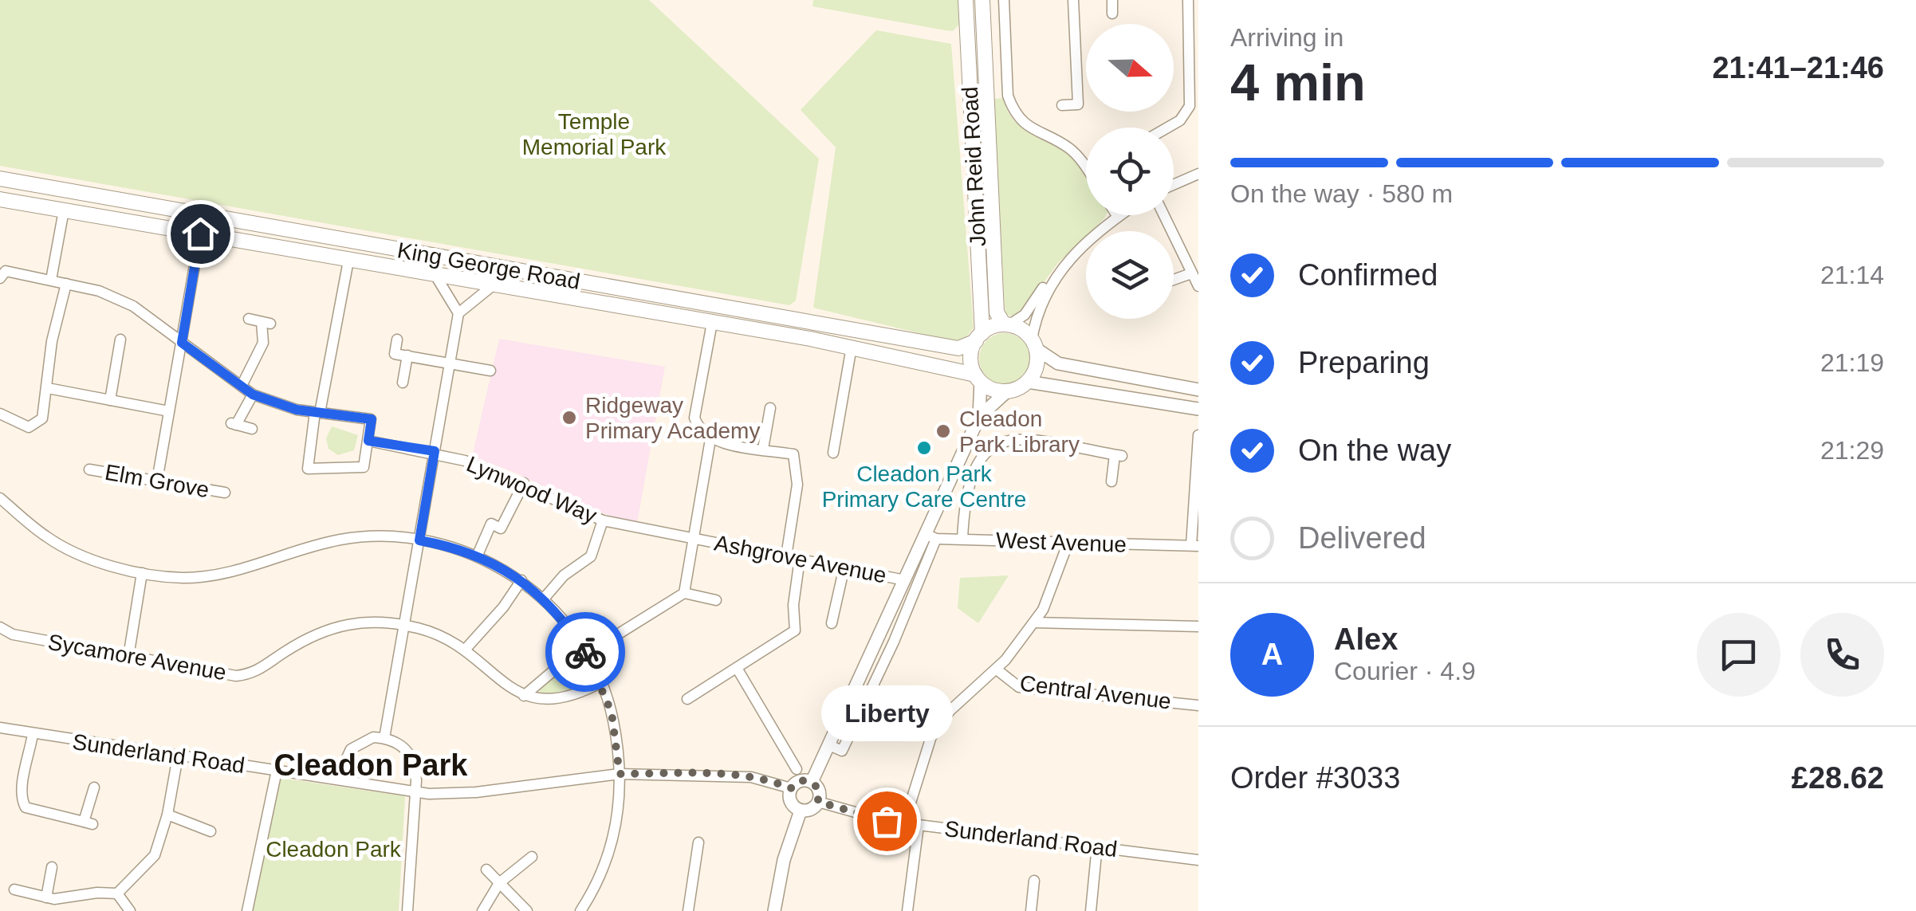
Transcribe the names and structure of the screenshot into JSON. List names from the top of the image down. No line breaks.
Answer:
{"streets":{"highway":["John Reid Road","King George Road"],"street":["Elm Grove","Lynwood Way","West Avenue","Ashgrove Avenue","Sycamore Avenue","Central Avenue","Sunderland Road"]},"crossings":[["John Reid Road","King George Road"],["Lynwood Way","Ashgrove Avenue"]],"districts":["Cleadon Park"],"parks":["Temple Memorial Park","Cleadon Park"],"places":["Ridgeway Primary Academy","Cleadon Park Library","Cleadon Park Primary Care Centre","Liberty"],"north":"right","page":{"heading":["4 min","Arriving in","21:41–21:46"],"panel":["Alex","Courier · 4.9","Order #3033","£28.62"],"bar":"On the way · 580 m","list":[["Confirmed","21:14"],["Preparing","21:19"],["On the way","21:29"],"Delivered"],"round":"A","bubble":"Liberty"}}
